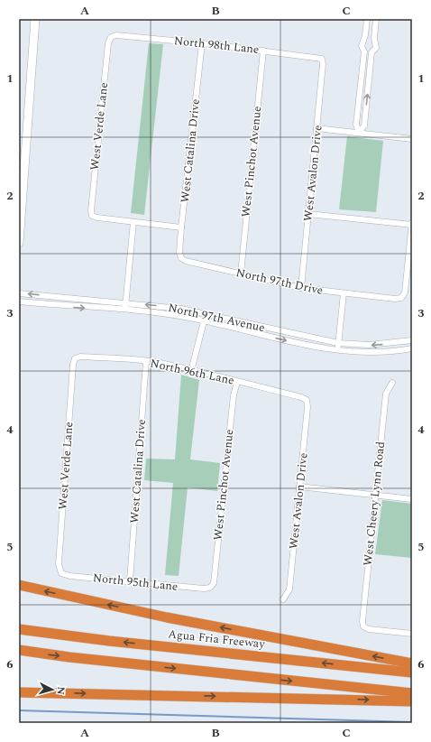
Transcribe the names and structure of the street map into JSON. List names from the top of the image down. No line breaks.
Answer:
{"streets":{"highway":["Agua Fria Freeway"],"street":["North 98th Lane","West Verde Lane","West Catalina Drive","West Pinchot Avenue","West Avalon Drive","North 97th Drive","North 97th Avenue","North 96th Lane","West Cheery Lynn Road","North 95th Lane"]},"crossings":[["North 98th Lane","West Verde Lane"],["North 98th Lane","West Catalina Drive"],["North 98th Lane","West Pinchot Avenue"],["North 98th Lane","West Avalon Drive"],["West Verde Lane","North 96th Lane"],["West Verde Lane","North 95th Lane"],["West Catalina Drive","North 97th Drive"],["West Catalina Drive","North 96th Lane"],["West Catalina Drive","North 95th Lane"],["West Pinchot Avenue","North 97th Drive"],["West Pinchot Avenue","North 96th Lane"],["West Pinchot Avenue","North 95th Lane"],["West Avalon Drive","North 97th Drive"],["West Avalon Drive","North 96th Lane"]],"north":"right","grid":{"columns":["A","B","C"],"rows":["1","2","3","4","5","6"]}}
